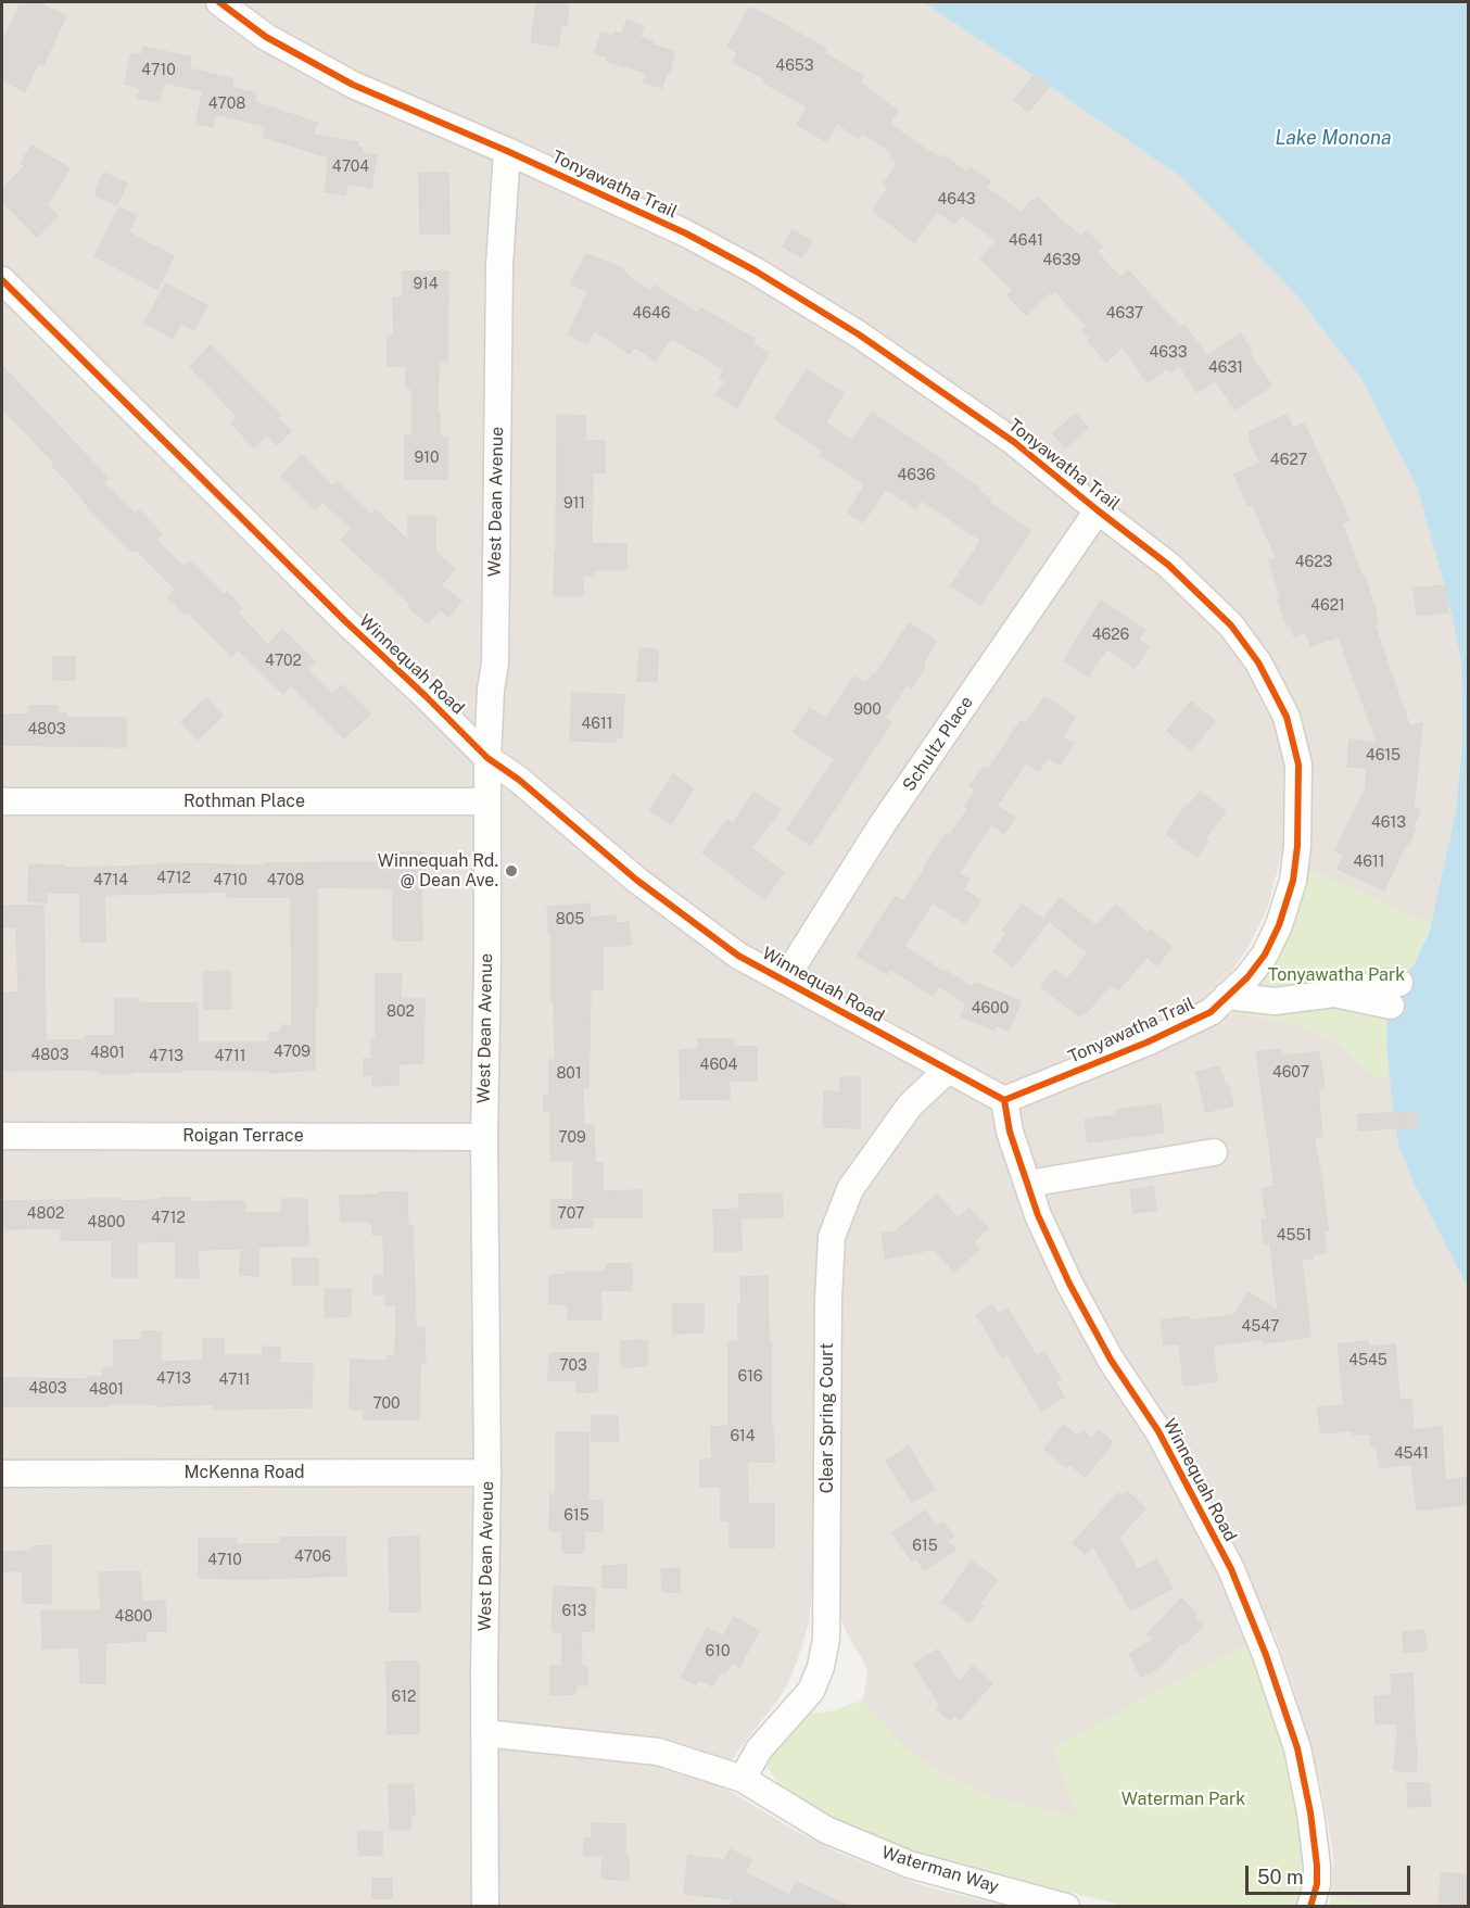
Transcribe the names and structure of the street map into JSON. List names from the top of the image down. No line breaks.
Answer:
{"streets":{"street":["Tonyawatha Trail","West Dean Avenue","Winnequah Road","Schultz Place","Rothman Place","Roigan Terrace","Clear Spring Court","McKenna Road","Waterman Way"]},"crossings":[["Tonyawatha Trail","West Dean Avenue"],["Tonyawatha Trail","Winnequah Road"],["Tonyawatha Trail","Schultz Place"],["West Dean Avenue","Winnequah Road"],["West Dean Avenue","Rothman Place"],["West Dean Avenue","Roigan Terrace"],["West Dean Avenue","McKenna Road"],["West Dean Avenue","Waterman Way"],["Winnequah Road","Schultz Place"],["Winnequah Road","Clear Spring Court"],["Clear Spring Court","Waterman Way"]],"water":["Lake Monona"],"parks":["Tonyawatha Park","Waterman Park"],"places":["Winnequah Rd. @ Dean Ave."],"house_numbers":["4653","4710","4708","4704","4643","4641","4639","914","4646","4637","4633","4631","910","4627","4636","911","4623","4621","4626","4702","900","4611","4803","4615","4613","4611","4712","4714","4710","4708","805","4600","802","4709","4801","4803","4713","4711","4604","4607","801","709","4802","707","4712","4800","4551","4547","4545","703","616","4713","4711","4803","4801","700","614","4541","615","615","4706","4710","613","4800","610","612"],"scale_bar":"50 m"}
